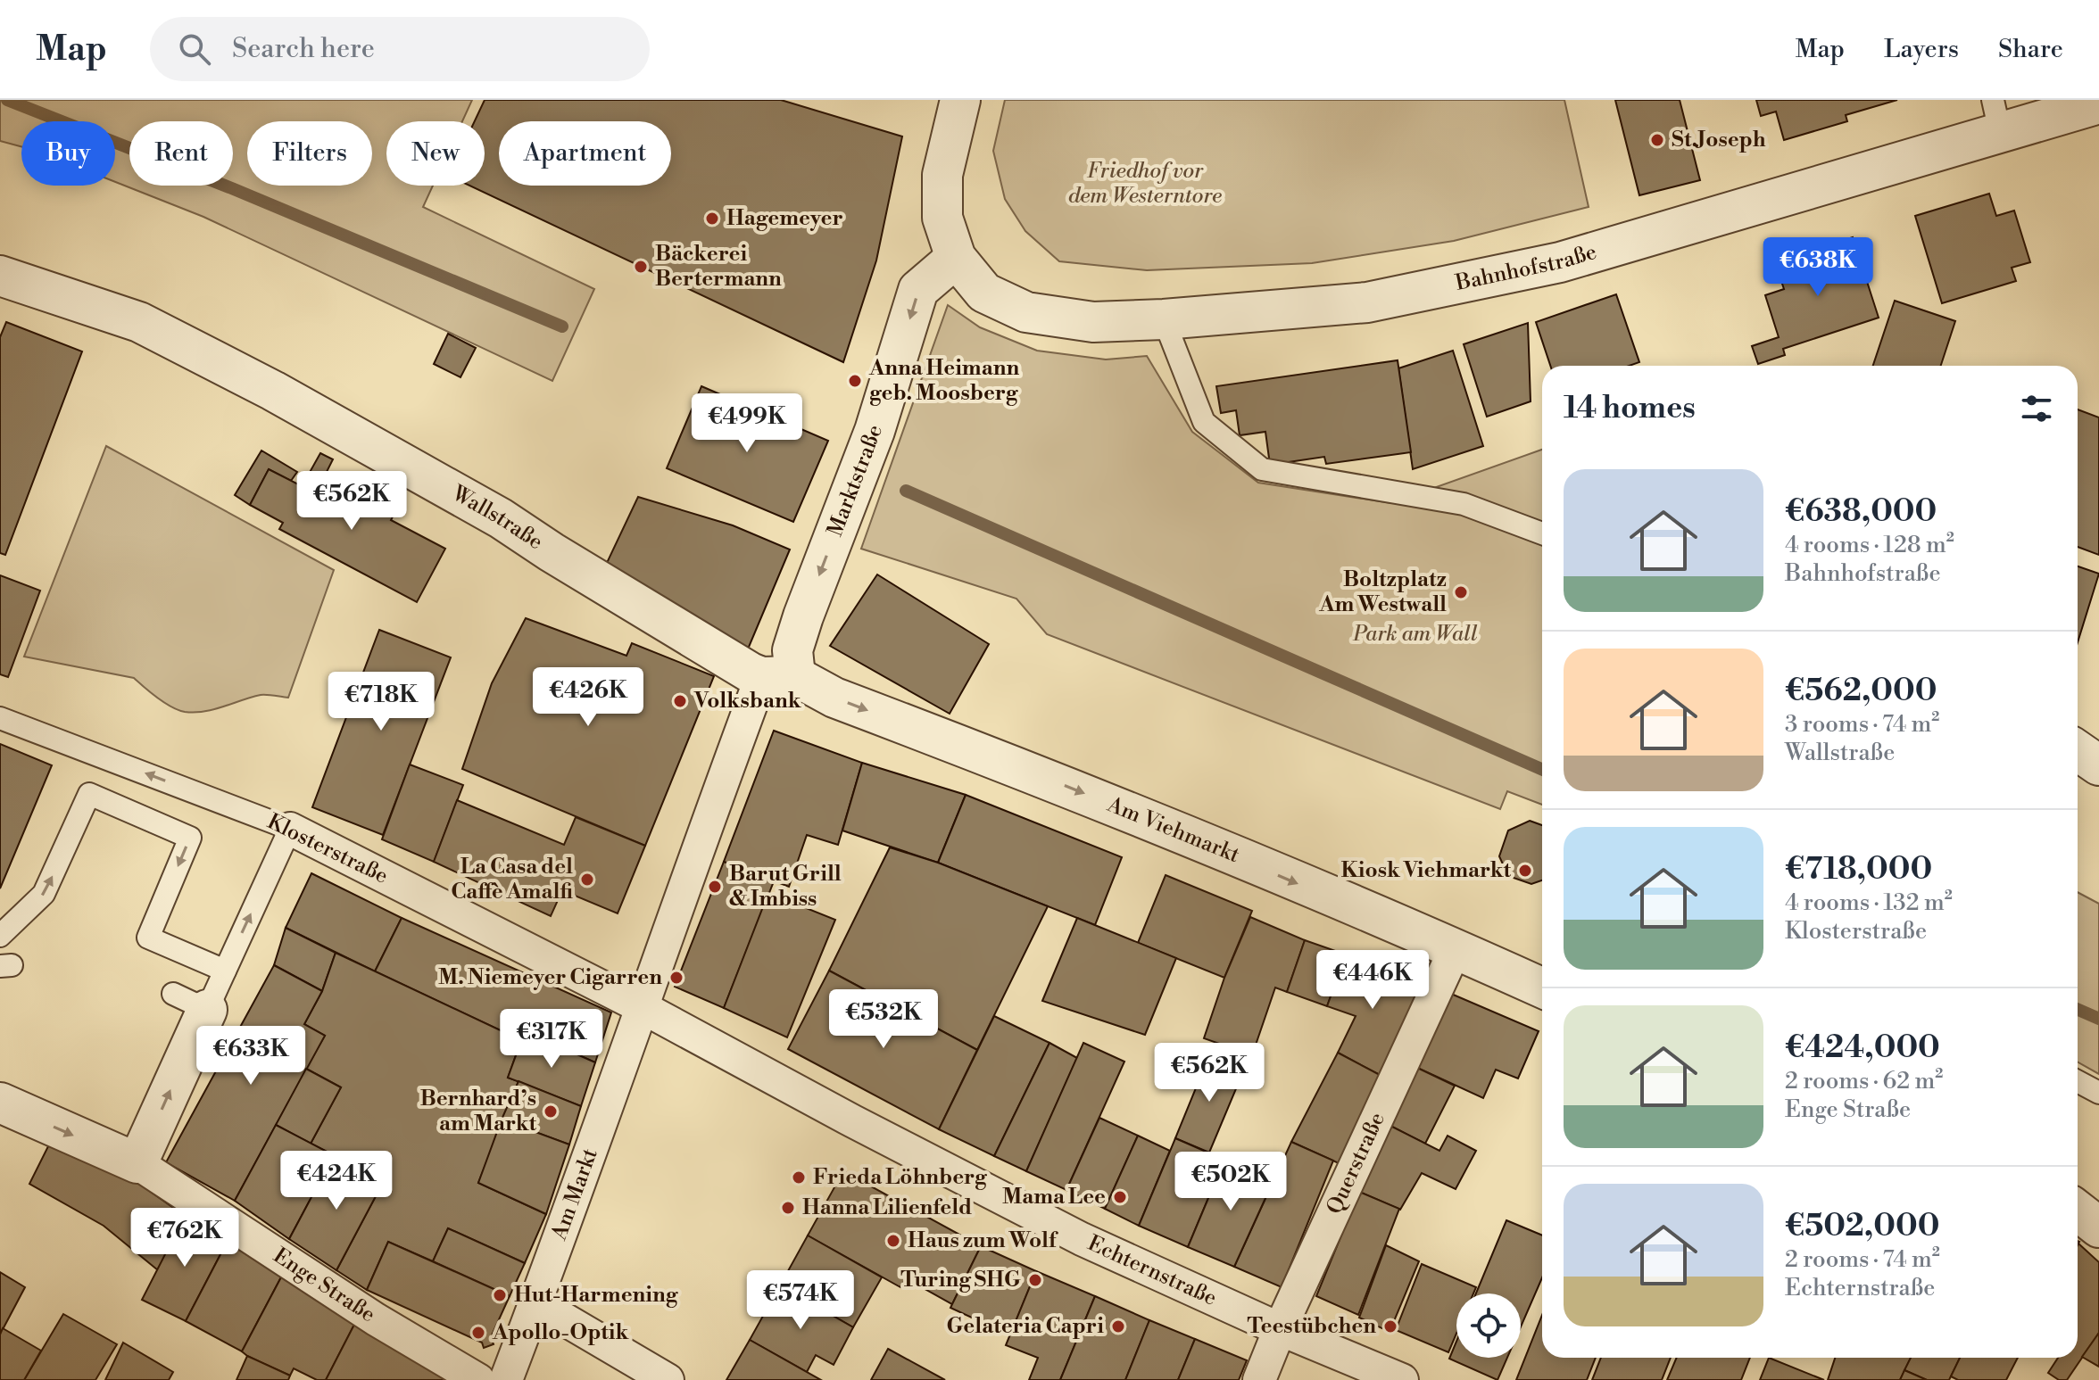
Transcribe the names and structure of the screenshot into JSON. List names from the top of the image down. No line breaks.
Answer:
{"streets":{"street":["Bahnhofstraße","Marktstraße","Wallstraße","Am Viehmarkt","Klosterstraße","Querstraße","Am Markt","Echternstraße","Enge Straße"]},"crossings":[["Bahnhofstraße","Marktstraße"],["Marktstraße","Wallstraße"],["Marktstraße","Am Viehmarkt"],["Marktstraße","Klosterstraße"],["Marktstraße","Am Markt"],["Marktstraße","Echternstraße"],["Wallstraße","Am Viehmarkt"],["Am Viehmarkt","Querstraße"],["Klosterstraße","Am Markt"],["Klosterstraße","Echternstraße"],["Querstraße","Echternstraße"],["Am Markt","Echternstraße"]],"one_way":["Marktstraße","Am Viehmarkt","Klosterstraße"],"parks":["Friedhof vor dem Westerntore","Park am Wall"],"places":["St.Joseph","Hagemeyer","Bäckerei Bertermann","Anna Heimann geb. Moosberg","Boltzplatz Am Westwall","Volksbank","Kiosk Viehmarkt","La Casa del Caffè Amalfi","Barut Grill & Imbiss","M. Niemeyer Cigarren","Bernhard’s am Markt","Frieda Löhnberg","Mama Lee","Hanna Lilienfeld","Haus zum Wolf","Turing SHG","Hut-Harmening","Gelateria Capri","Teestübchen","Apollo-Optik"],"page":{"header":"Map","search":"Search here","nav":["Map","Layers","Share"],"chip":["Buy","Rent","Filters","New","Apartment"],"price":["€638K","€499K","€562K","€426K","€718K","€446K","€532K","€317K","€633K","€562K","€424K","€502K","€762K","€574K"],"heading":"14 homes","list":[{"name":"€638,000","note":"4 rooms · 128 m² · Bahnhofstraße"},{"name":"€562,000","note":"3 rooms · 74 m² · Wallstraße"},{"name":"€718,000","note":"4 rooms · 132 m² · Klosterstraße"},{"name":"€424,000","note":"2 rooms · 62 m² · Enge Straße"},{"name":"€502,000","note":"2 rooms · 74 m² · Echternstraße"}]}}
